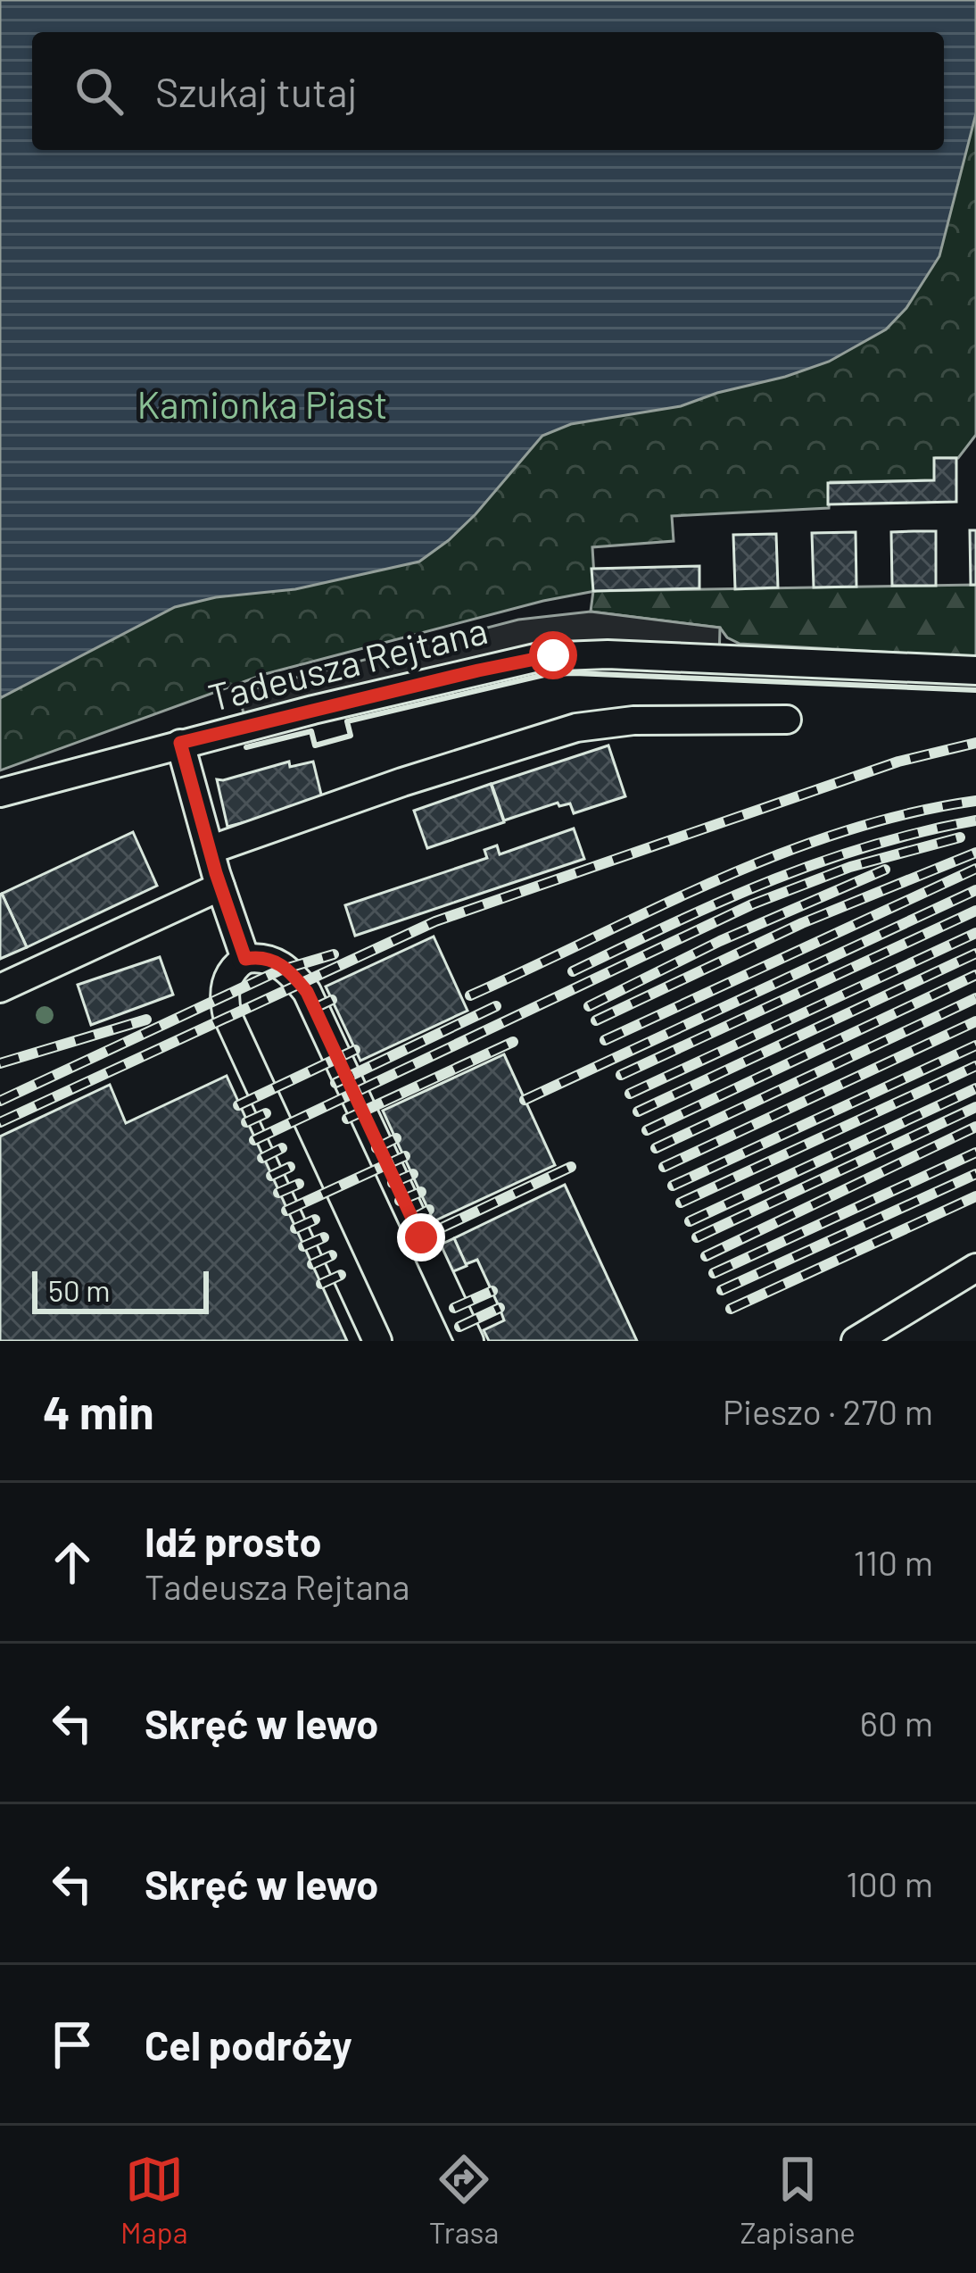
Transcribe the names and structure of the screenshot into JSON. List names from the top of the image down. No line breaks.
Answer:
{"streets":{"street":["Tadeusza Rejtana"]},"parks":["Kamionka Piast"],"scale_bar":"50 m","page":{"search":"Szukaj tutaj","scale":"50 m","heading":["4 min","Pieszo · 270 m"],"list":[["Idź prosto","Tadeusza Rejtana","110 m"],["Skręć w lewo","60 m"],["Skręć w lewo","100 m"],"Cel podróży"],"nav":["Mapa","Trasa","Zapisane"]}}
